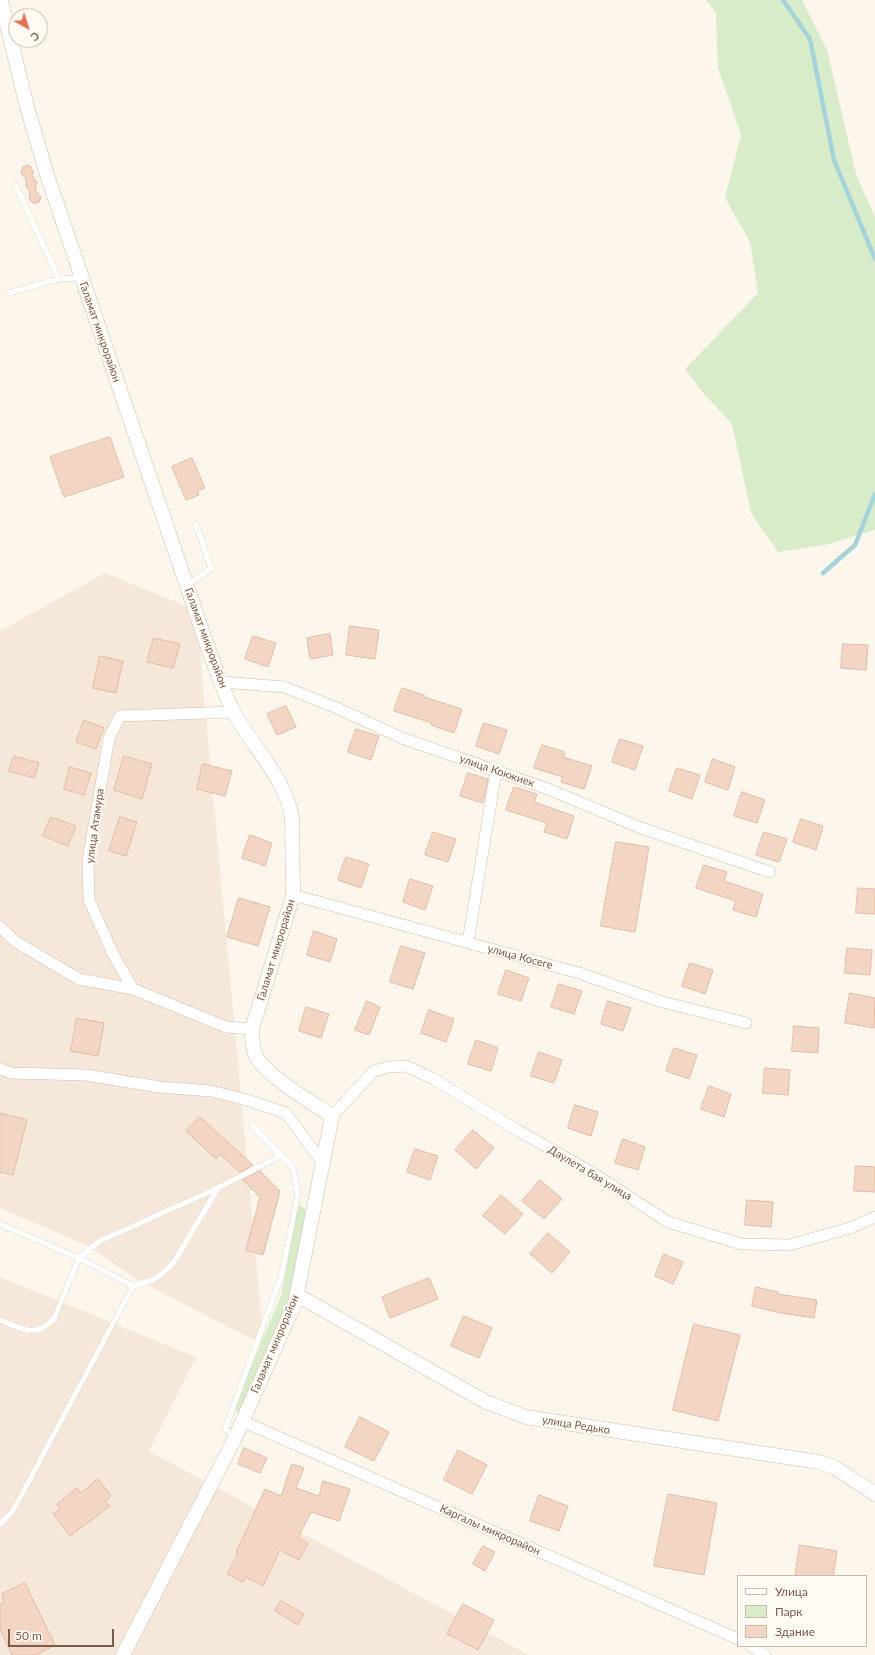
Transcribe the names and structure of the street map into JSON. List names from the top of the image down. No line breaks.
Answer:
{"streets":{"street":["Галамат микрорайон","улица Кокжиек","улица Атамура","улица Косеге","Даулета бая улица","улица Редько","Каргалы микрорайон"]},"crossings":[["Галамат микрорайон","улица Кокжиек"],["Галамат микрорайон","улица Атамура"],["Галамат микрорайон","улица Косеге"],["Галамат микрорайон","Даулета бая улица"],["Галамат микрорайон","улица Редько"],["Галамат микрорайон","Каргалы микрорайон"]],"legend":["Улица","Парк","Здание"],"scale_bar":"50 m","north":"bottom right"}
